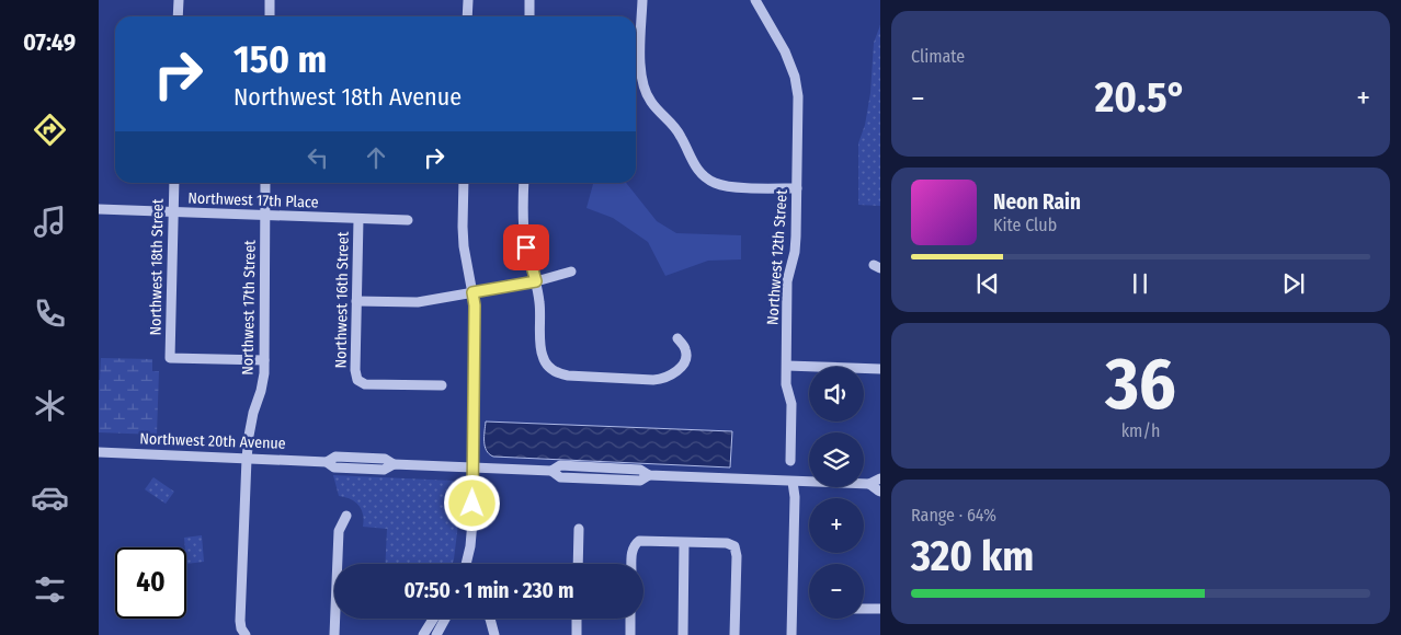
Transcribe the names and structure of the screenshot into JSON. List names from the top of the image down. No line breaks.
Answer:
{"streets":{"street":["Northwest 17th Place","Northwest 12th Street","Northwest 18th Street","Northwest 16th Street","Northwest 17th Street","Northwest 20th Avenue"]},"crossings":[["Northwest 17th Place","Northwest 18th Street"],["Northwest 17th Place","Northwest 16th Street"],["Northwest 17th Place","Northwest 17th Street"],["Northwest 18th Street","Northwest 17th Street"],["Northwest 17th Street","Northwest 20th Avenue"]],"page":{"tabs":"07:49","tile":["Climate",["36","km/h"],["Range · 64%","320 km"]],"turn":["150 m","Northwest 18th Avenue"],"heat":["−","20.5°","+"],"song":["Neon Rain","Kite Club"],"map_buttons":["+","−"],"limit":"40","trip":"07:50 · 1 min · 230 m"}}
